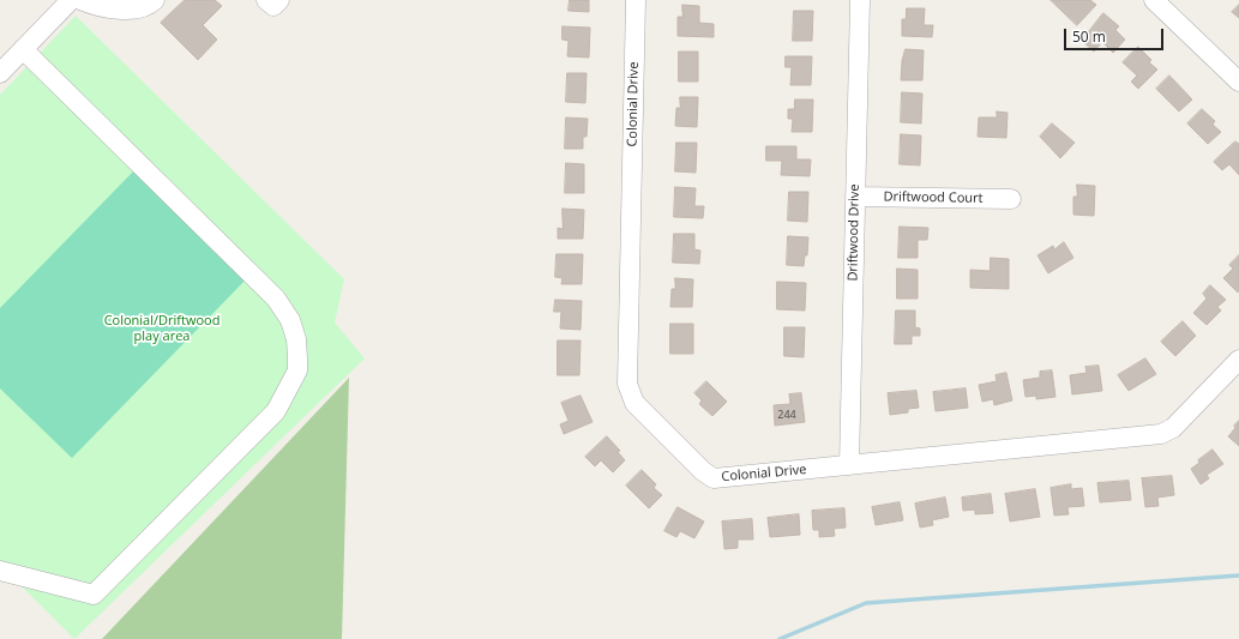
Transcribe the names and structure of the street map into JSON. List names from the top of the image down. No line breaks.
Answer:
{"streets":{"street":["Colonial Drive","Driftwood Court","Driftwood Drive"]},"crossings":[["Colonial Drive","Driftwood Drive"],["Driftwood Court","Driftwood Drive"]],"parks":["Colonial/Driftwood play area"],"house_numbers":["244"],"scale_bar":"50 m"}
